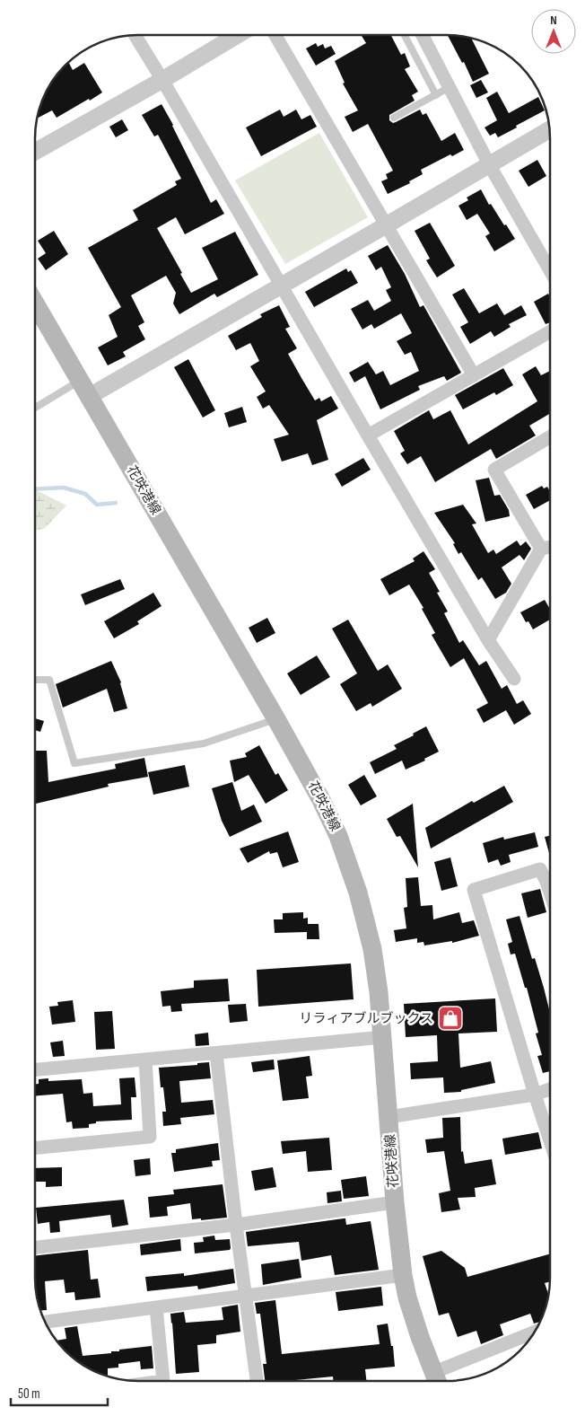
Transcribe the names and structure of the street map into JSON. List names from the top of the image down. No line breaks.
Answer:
{"streets":{"main road":["花咲港線"]},"places":{"shop":["リラィアブルブックス"]},"scale_bar":"50 m","north":"top"}
